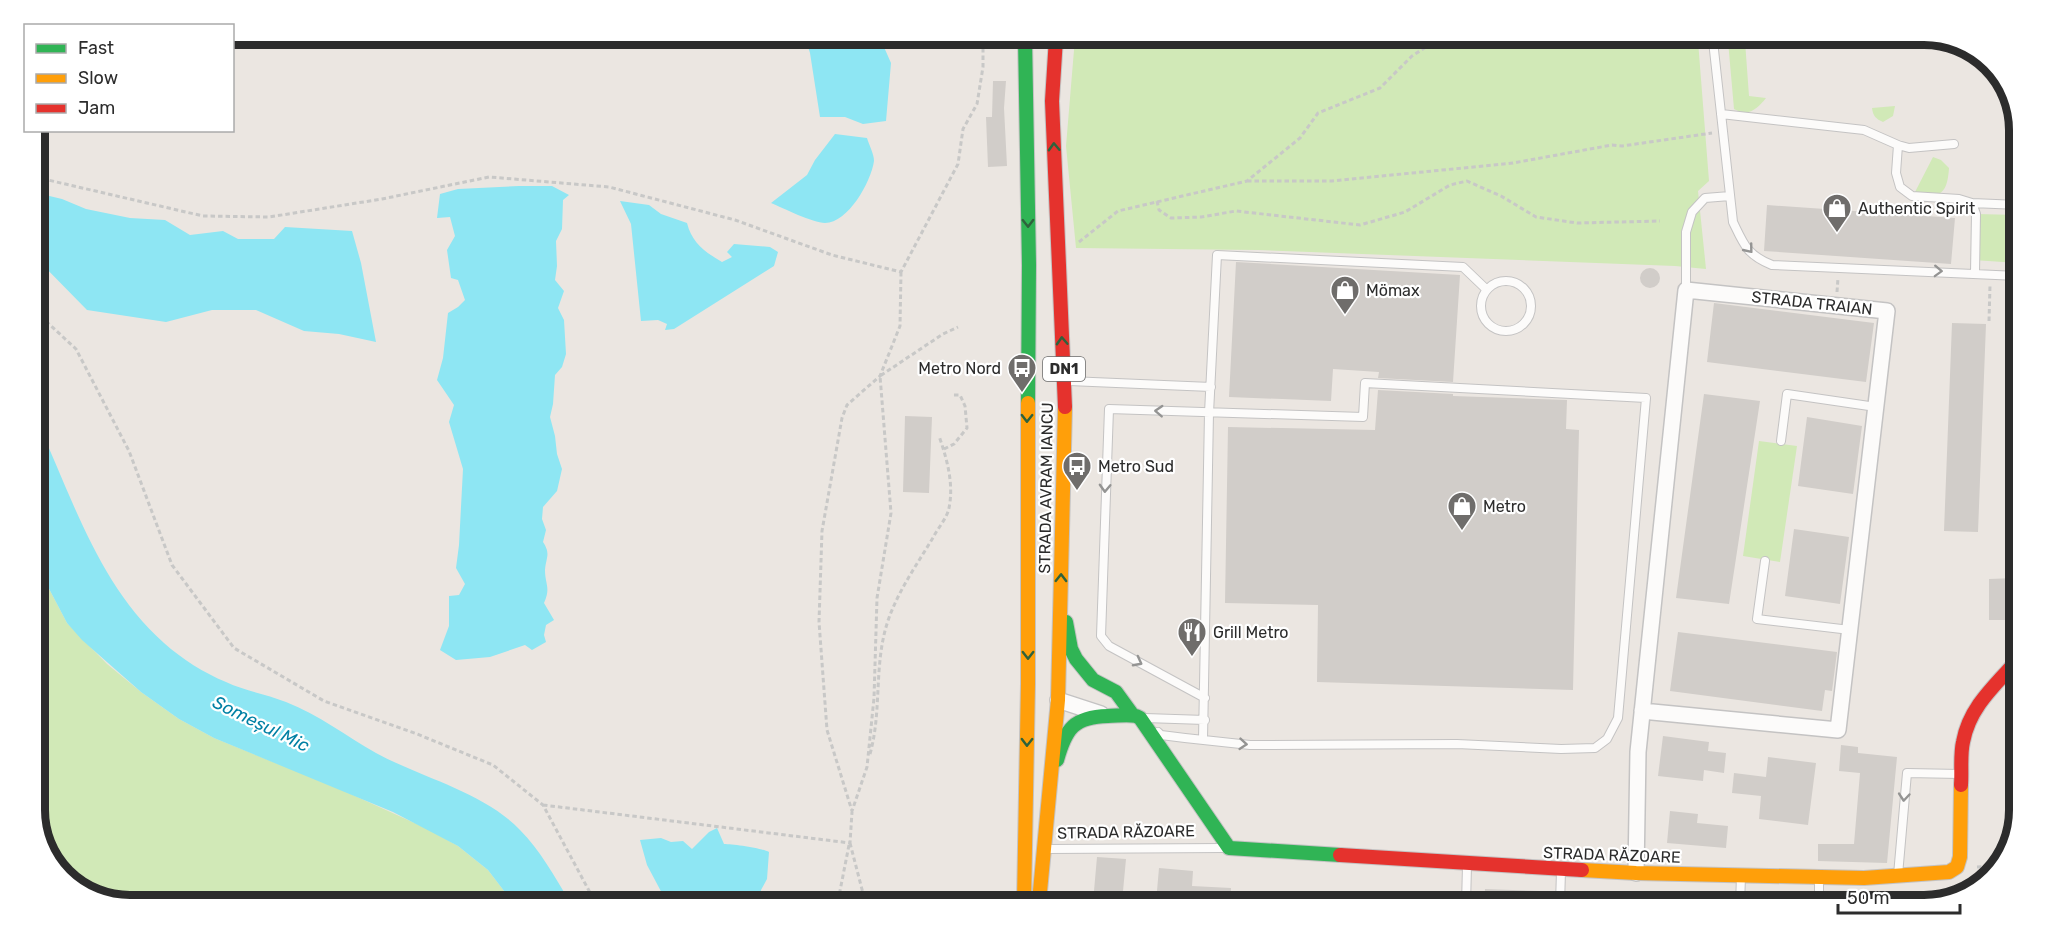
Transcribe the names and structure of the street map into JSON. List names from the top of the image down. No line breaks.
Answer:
{"streets":{"main road":["DN1","STRADA AVRAM IANCU","STRADA RĂZOARE"],"street":["STRADA TRAIAN"]},"crossings":[["STRADA AVRAM IANCU","STRADA RĂZOARE"]],"water":["Someșul Mic"],"places":{"shop":["Authentic Spirit","Mömax","Metro"],"bus stop":["Metro Nord","Metro Sud"],"restaurant":["Grill Metro"]},"legend":["Fast","Slow","Jam"],"scale_bar":"50 m"}
